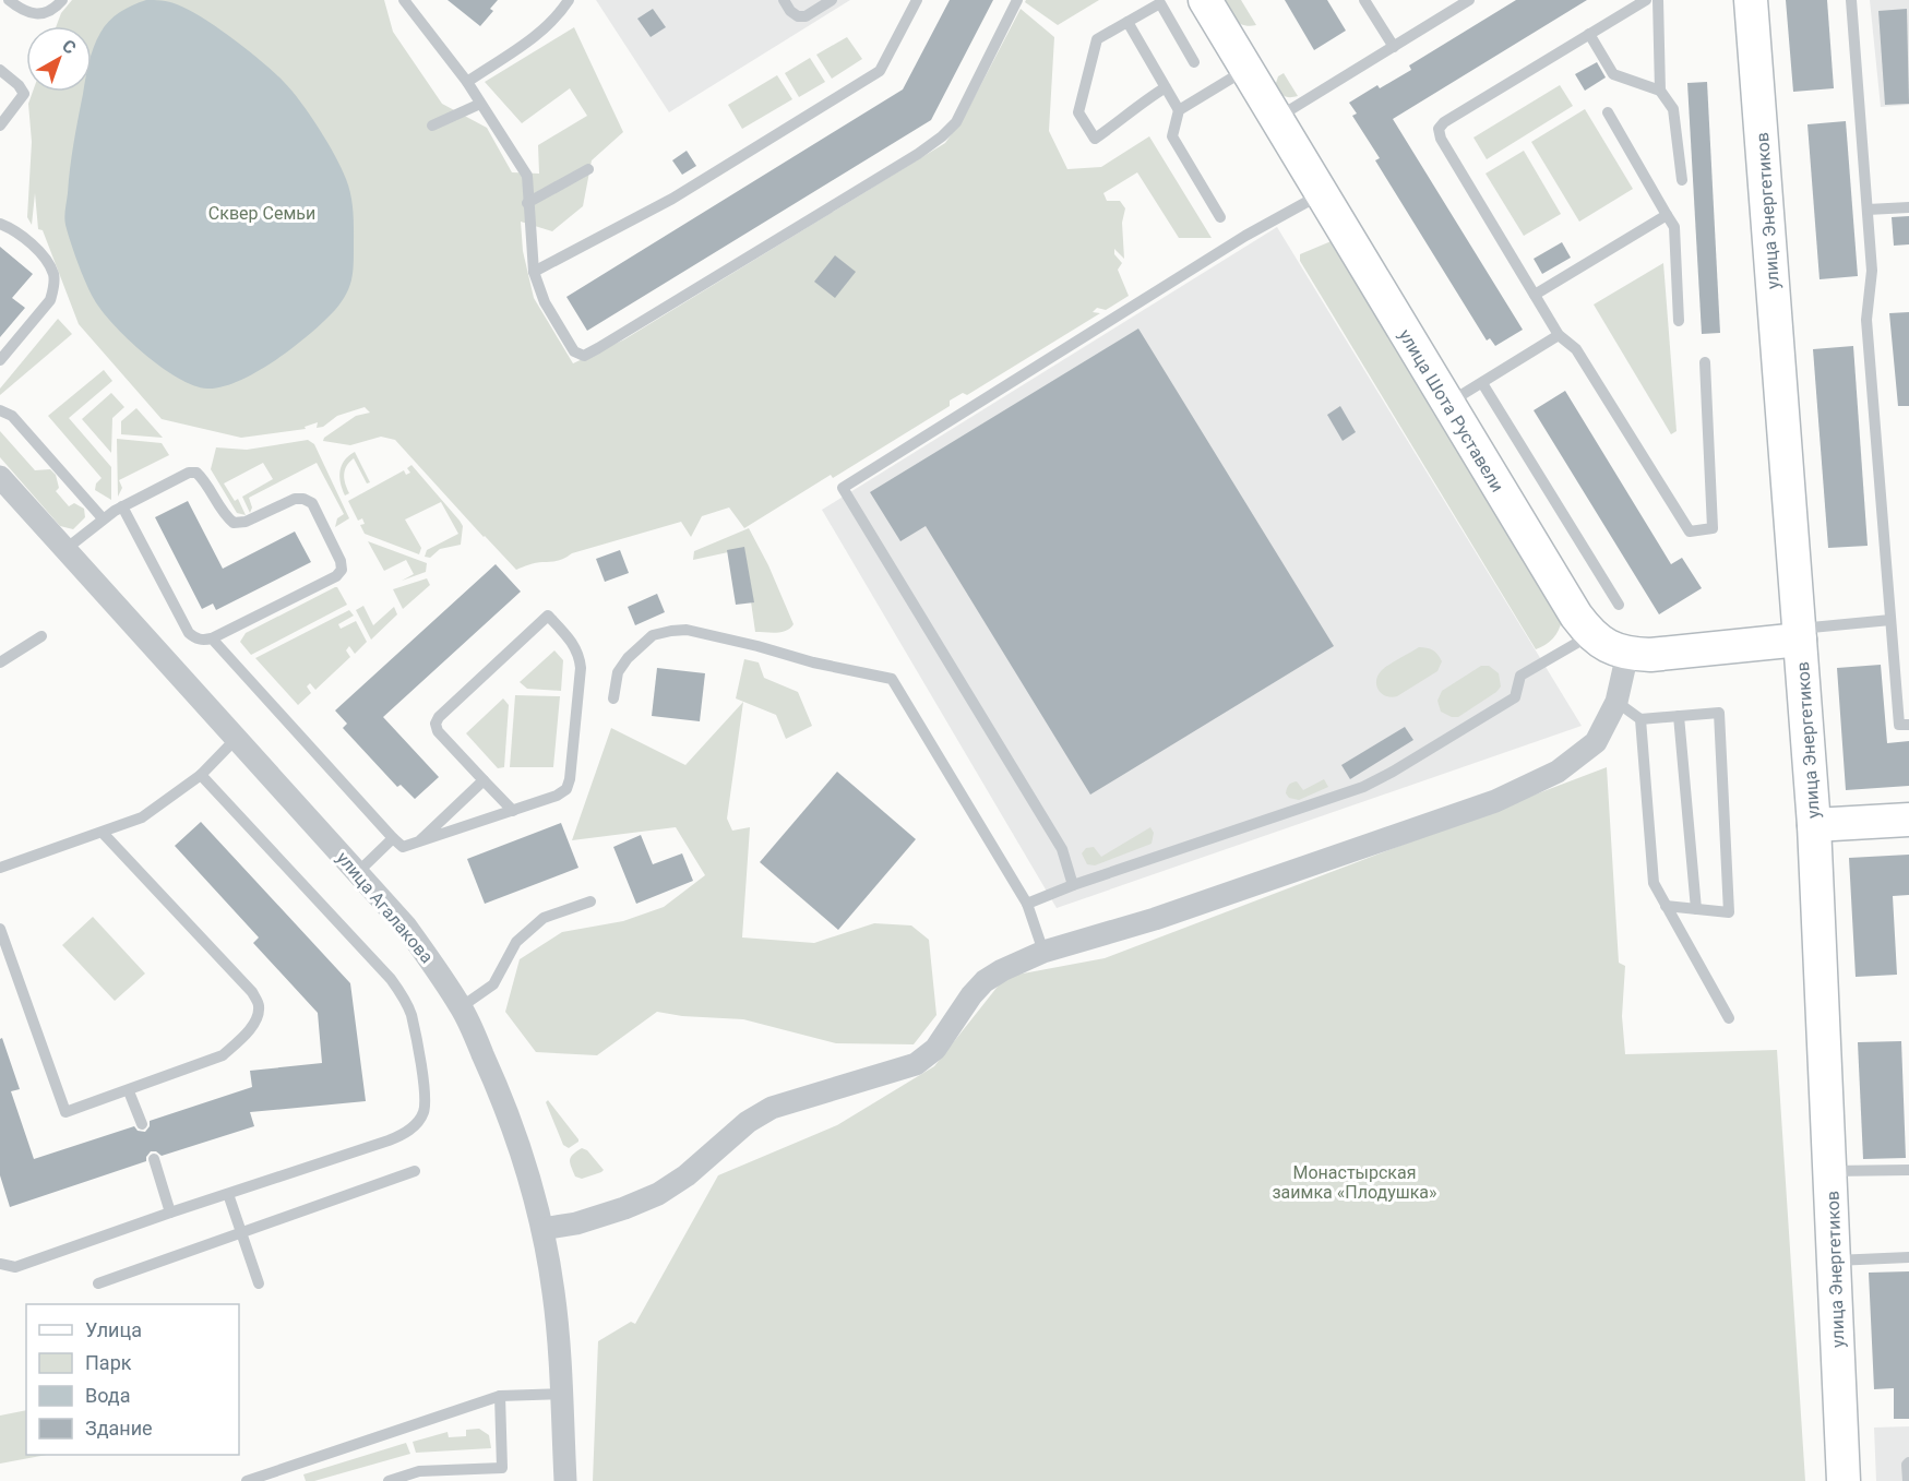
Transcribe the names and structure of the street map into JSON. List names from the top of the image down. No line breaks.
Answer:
{"streets":{"street":["улица Энергетиков","улица Шота Руставели","улица Агалакова"]},"crossings":[["улица Энергетиков","улица Шота Руставели"]],"parks":["Сквер Семьи","Монастырская заимка «Плодушка»"],"legend":["Улица","Парк","Вода","Здание"],"north":"top right"}
